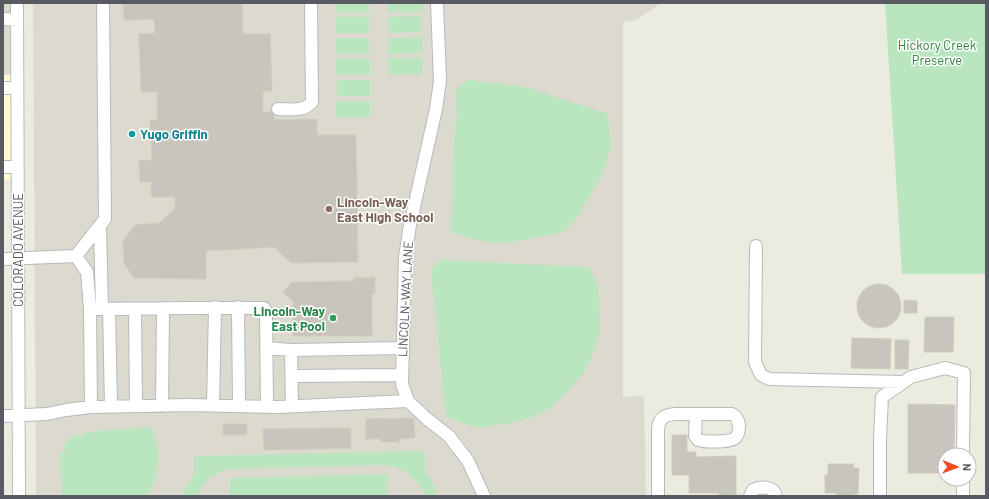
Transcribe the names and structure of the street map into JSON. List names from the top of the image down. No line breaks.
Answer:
{"streets":{"street":["COLORADO AVENUE","LINCOLN-WAY LANE"]},"parks":["Hickory Creek Preserve"],"places":["Yugo Griffin","Lincoln-Way East High School","Lincoln-Way East Pool"],"north":"right"}
